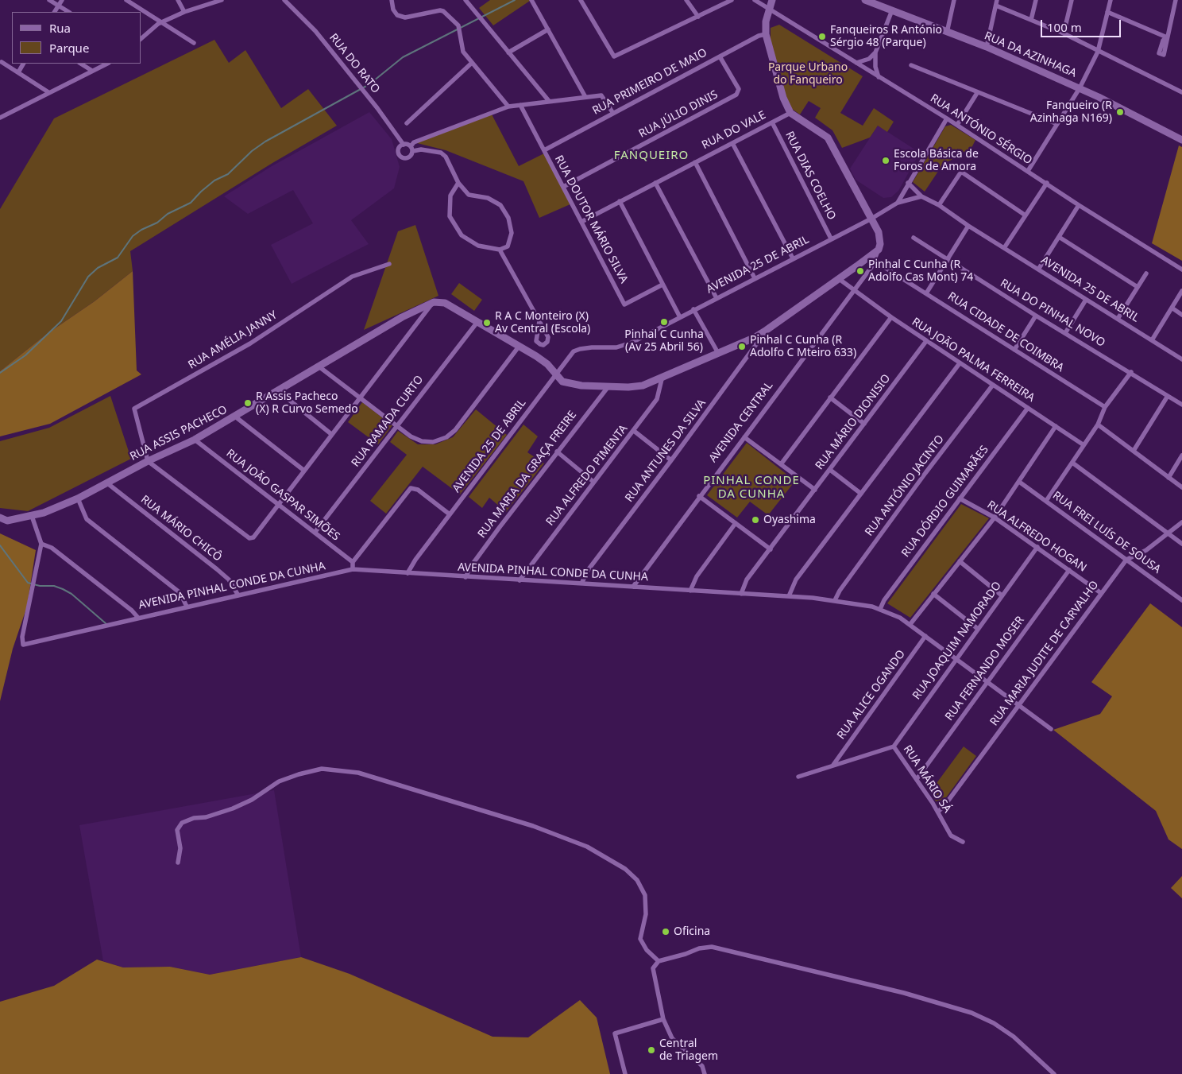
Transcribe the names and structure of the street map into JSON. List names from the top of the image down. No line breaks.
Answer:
{"streets":{"street":["RUA DA AZINHAGA","RUA DO RATO","RUA PRIMEIRO DE MAIO","RUA JÚLIO DINIS","RUA ANTÓNIO SÉRGIO","RUA DO VALE","RUA DIAS COELHO","RUA DOUTOR MÁRIO SILVA","AVENIDA 25 DE ABRIL","RUA DO PINHAL NOVO","RUA CIDADE DE COIMBRA","RUA AMÉLIA JANNY","RUA JOÃO PALMA FERREIRA","RUA RAMADA CURTO","AVENIDA CENTRAL","RUA MÁRIO DIONISIO","RUA ASSIS PACHECO","RUA ANTUNES DA SILVA","RUA MARIA DA GRAÇA FREIRE","RUA ALFREDO PIMENTA","RUA ANTÓNIO JACINTO","RUA JOÃO GASPAR SIMÕES","RUA DÓRDIO GUIMARÃES","RUA MÁRIO CHICÔ","RUA FREI LUÍS DE SOUSA","RUA ALFREDO HOGAN","AVENIDA PINHAL CONDE DA CUNHA","RUA JOAQUIM NAMORADO","RUA MARIA JUDITE DE CARVALHO","RUA FERNANDO MOSER","RUA ALICE OGANDO","RUA MÁRIO SÁ"]},"crossings":[["RUA PRIMEIRO DE MAIO","RUA JÚLIO DINIS"],["RUA PRIMEIRO DE MAIO","RUA DOUTOR MÁRIO SILVA"],["RUA JÚLIO DINIS","RUA DOUTOR MÁRIO SILVA"],["RUA DO VALE","RUA DIAS COELHO"],["RUA DO VALE","RUA DOUTOR MÁRIO SILVA"],["RUA DIAS COELHO","AVENIDA 25 DE ABRIL"],["AVENIDA 25 DE ABRIL","AVENIDA PINHAL CONDE DA CUNHA"],["RUA CIDADE DE COIMBRA","AVENIDA CENTRAL"],["RUA AMÉLIA JANNY","RUA ASSIS PACHECO"],["RUA JOÃO PALMA FERREIRA","AVENIDA CENTRAL"],["RUA JOÃO PALMA FERREIRA","RUA MÁRIO DIONISIO"],["RUA JOÃO PALMA FERREIRA","RUA ANTÓNIO JACINTO"],["RUA JOÃO PALMA FERREIRA","RUA DÓRDIO GUIMARÃES"],["RUA RAMADA CURTO","RUA JOÃO GASPAR SIMÕES"],["AVENIDA CENTRAL","AVENIDA PINHAL CONDE DA CUNHA"],["RUA MÁRIO DIONISIO","AVENIDA PINHAL CONDE DA CUNHA"],["RUA ASSIS PACHECO","RUA JOÃO GASPAR SIMÕES"],["RUA ASSIS PACHECO","RUA MÁRIO CHICÔ"],["RUA ANTUNES DA SILVA","AVENIDA PINHAL CONDE DA CUNHA"],["RUA MARIA DA GRAÇA FREIRE","AVENIDA PINHAL CONDE DA CUNHA"],["RUA ALFREDO PIMENTA","AVENIDA PINHAL CONDE DA CUNHA"],["RUA ANTÓNIO JACINTO","AVENIDA PINHAL CONDE DA CUNHA"],["RUA DÓRDIO GUIMARÃES","RUA ALFREDO HOGAN"],["RUA DÓRDIO GUIMARÃES","AVENIDA PINHAL CONDE DA CUNHA"],["RUA MÁRIO CHICÔ","AVENIDA PINHAL CONDE DA CUNHA"],["RUA FREI LUÍS DE SOUSA","RUA MARIA JUDITE DE CARVALHO"],["RUA ALFREDO HOGAN","RUA JOAQUIM NAMORADO"],["RUA ALFREDO HOGAN","RUA MARIA JUDITE DE CARVALHO"],["RUA ALFREDO HOGAN","RUA FERNANDO MOSER"],["AVENIDA PINHAL CONDE DA CUNHA","RUA JOAQUIM NAMORADO"],["AVENIDA PINHAL CONDE DA CUNHA","RUA MARIA JUDITE DE CARVALHO"],["AVENIDA PINHAL CONDE DA CUNHA","RUA FERNANDO MOSER"],["AVENIDA PINHAL CONDE DA CUNHA","RUA ALICE OGANDO"],["RUA JOAQUIM NAMORADO","RUA MÁRIO SÁ"],["RUA MARIA JUDITE DE CARVALHO","RUA MÁRIO SÁ"],["RUA FERNANDO MOSER","RUA MÁRIO SÁ"],["RUA ALICE OGANDO","RUA MÁRIO SÁ"]],"districts":["FANQUEIRO","PINHAL CONDE DA CUNHA"],"parks":["Parque Urbano do Fanqueiro"],"places":["Fanqueiros R António Sérgio 48 (Parque)","Fanqueiro (R Azinhaga N169)","Escola Básica de Foros de Amora","Pinhal C Cunha (R Adolfo Cas Mont) 74","Pinhal C Cunha (Av 25 Abril 56)","R A C Monteiro (X) Av Central (Escola)","Pinhal C Cunha (R Adolfo C Mteiro 633)","R Assis Pacheco (X) R Curvo Semedo","Oyashima","Oficina","Central de Triagem"],"legend":["Rua","Parque"],"scale_bar":"100 m"}
